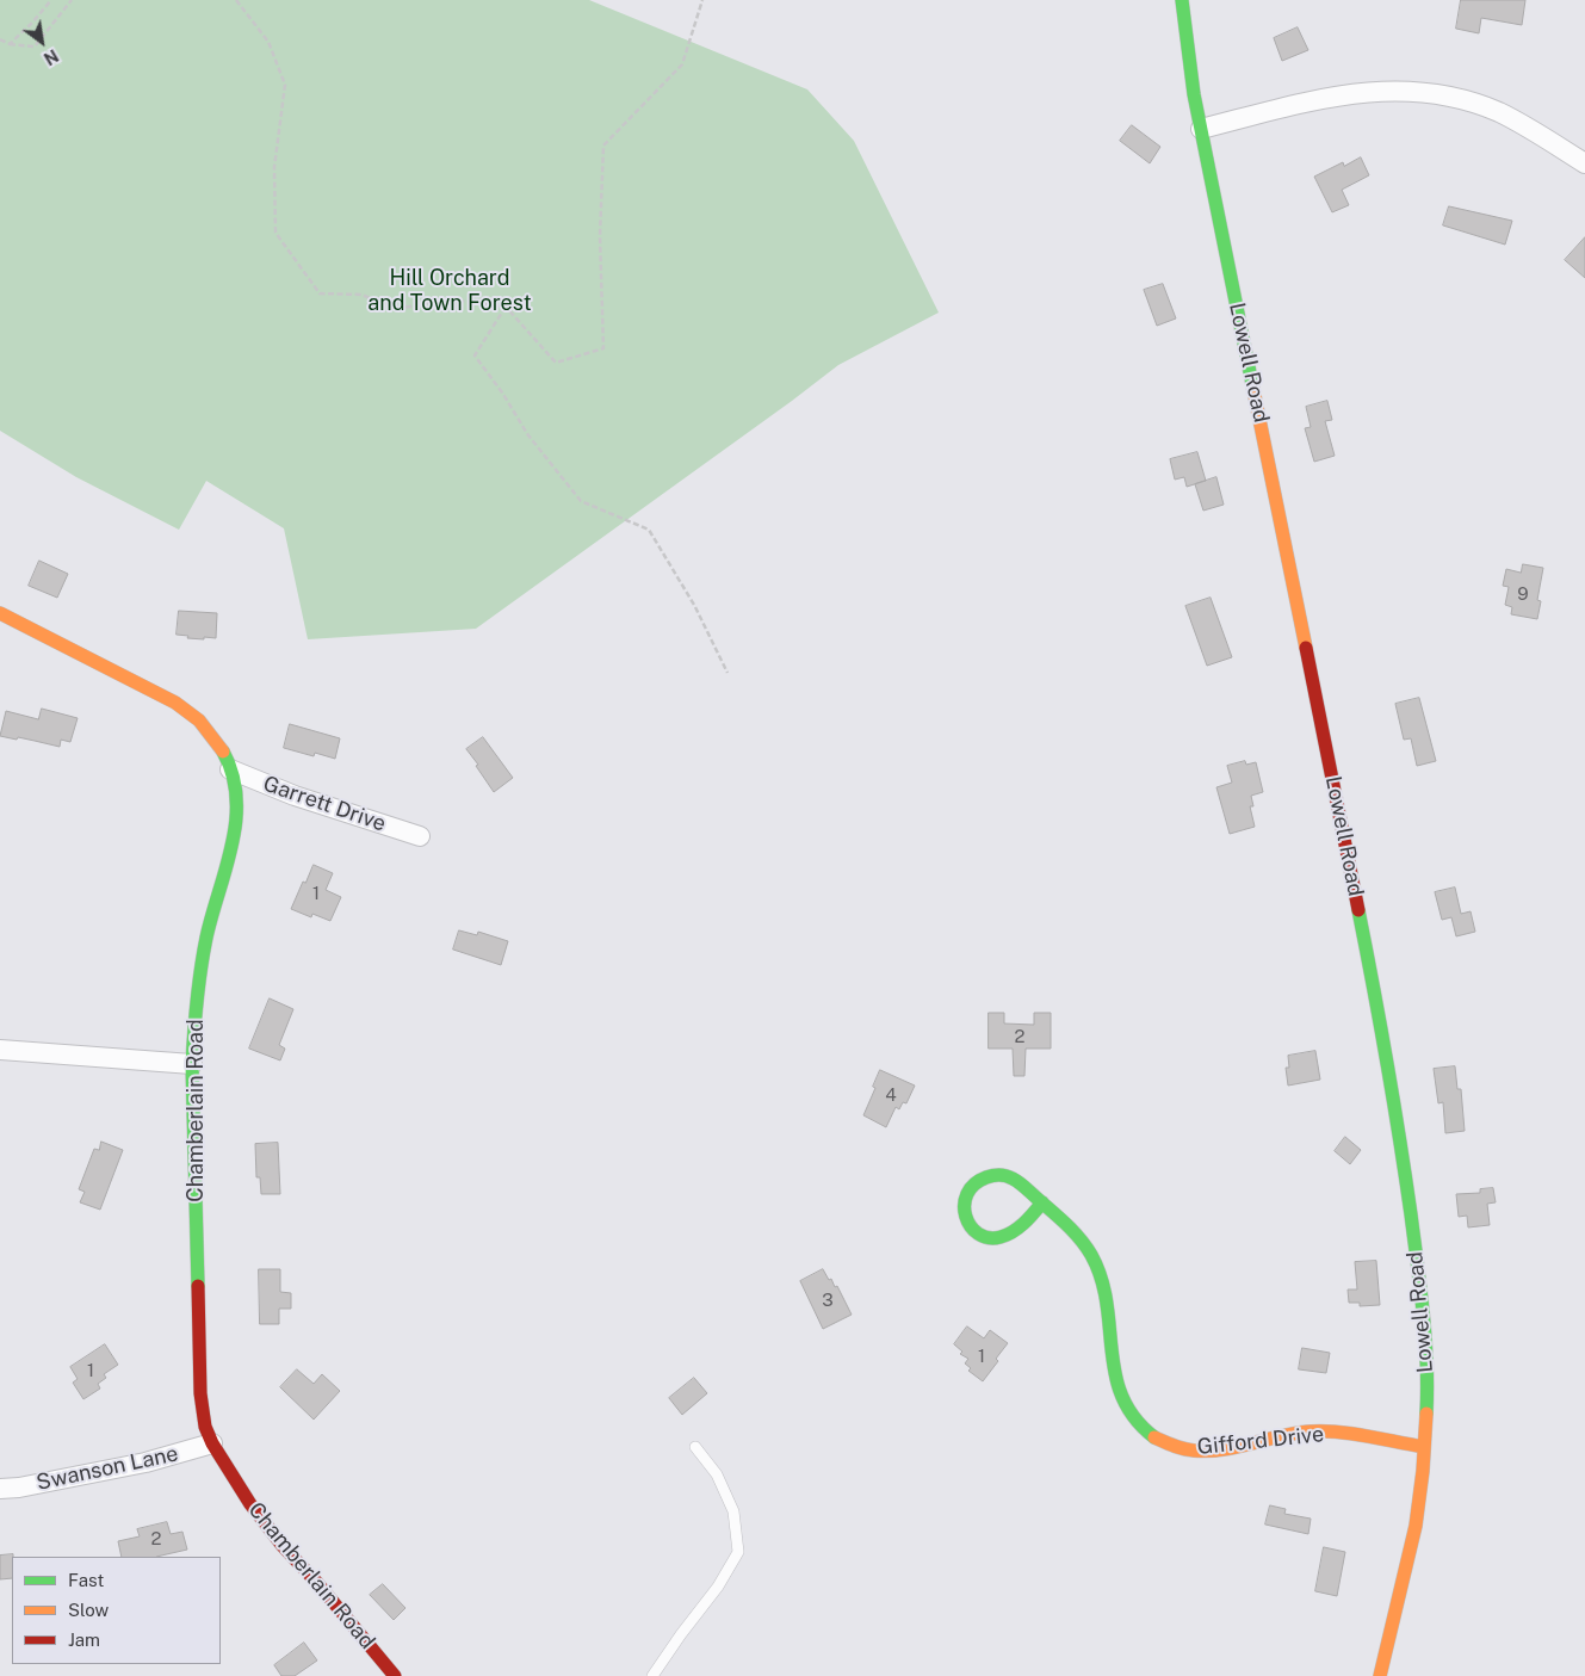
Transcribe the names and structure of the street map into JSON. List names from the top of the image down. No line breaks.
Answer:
{"streets":{"street":["Lowell Road","Garrett Drive","Chamberlain Road","Gifford Drive","Swanson Lane"]},"crossings":[["Lowell Road","Gifford Drive"],["Garrett Drive","Chamberlain Road"],["Chamberlain Road","Swanson Lane"]],"parks":["Hill Orchard and Town Forest"],"house_numbers":["9","1","2","4","3","1","1","2"],"legend":["Fast","Slow","Jam"],"north":"bottom right"}
